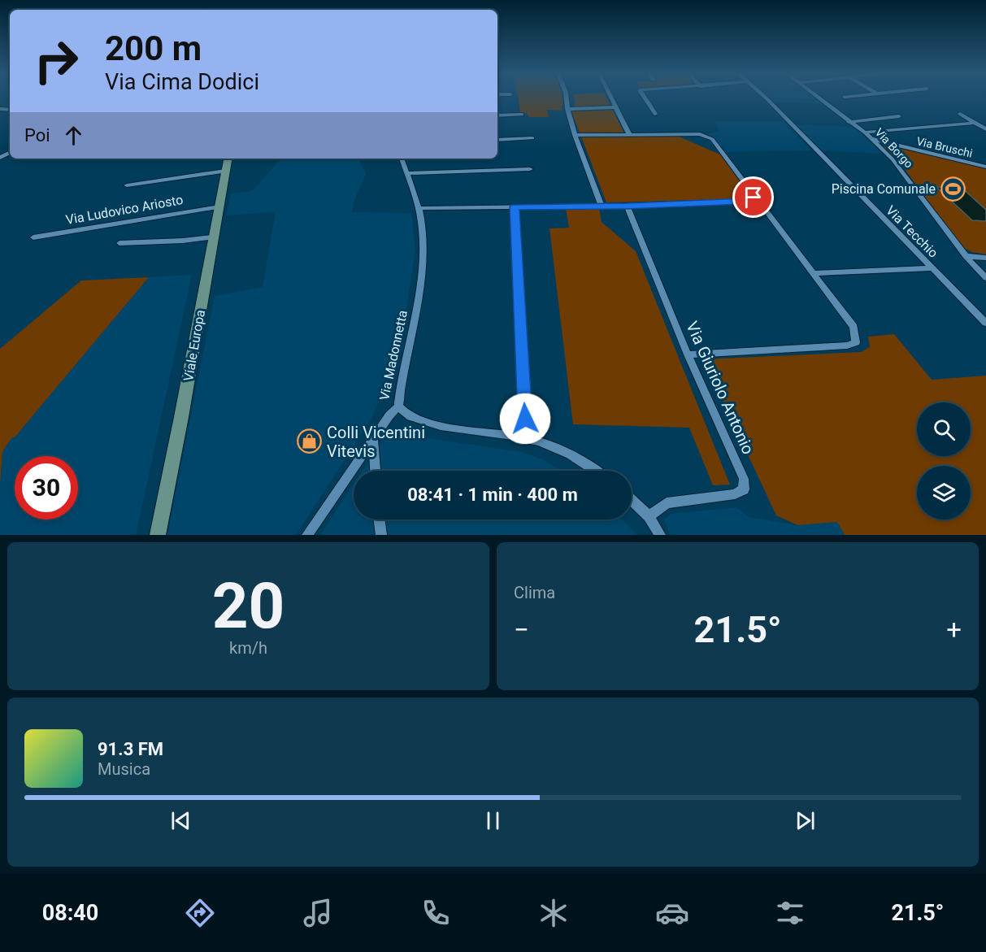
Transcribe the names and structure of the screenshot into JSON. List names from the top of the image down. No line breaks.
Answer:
{"streets":{"main road":["Viale Europa"],"street":["Via Bruschi","Via Borgo","Via Ludovico Ariosto","Via Tecchio","Via Madonnetta","Via Giuriolo Antonio"]},"crossings":[["Via Bruschi","Via Borgo"],["Via Ludovico Ariosto","Viale Europa"]],"places":{"sports":["Piscina Comunale"],"shop":["Colli Vicentini Vitevis"]},"page":{"turn":["200 m","Via Cima Dodici"],"then":"Poi","limit":"30","trip":"08:41 · 1 min · 400 m","tile":[["20","km/h"],"Clima"],"heat":["−","21.5°","+"],"song":["91.3 FM","Musica"],"tabs":["08:40","21.5°"]}}
